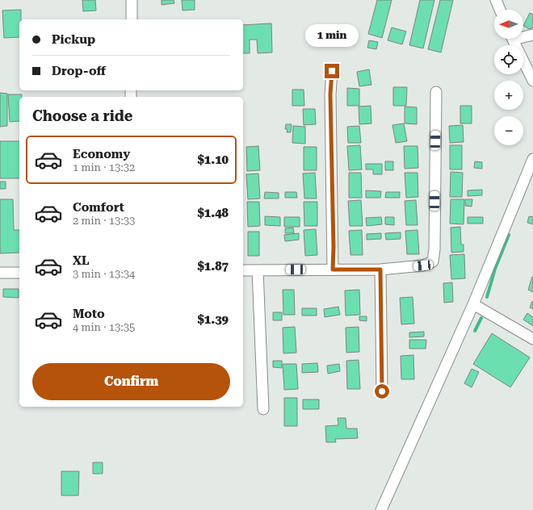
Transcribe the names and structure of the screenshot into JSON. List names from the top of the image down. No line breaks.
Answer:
{"north":"left","page":{"map_buttons":["+","−"],"banner":["Pickup","Drop-off"],"bubble":"1 min","heading":"Choose a ride","list":[{"name":"Economy","note":"1 min · 13:32","value":"$1.10"},{"name":"Comfort","note":"2 min · 13:33","value":"$1.48"},{"name":"XL","note":"3 min · 13:34","value":"$1.87"},{"name":"Moto","note":"4 min · 13:35","value":"$1.39"}],"buttons":"Confirm"}}
